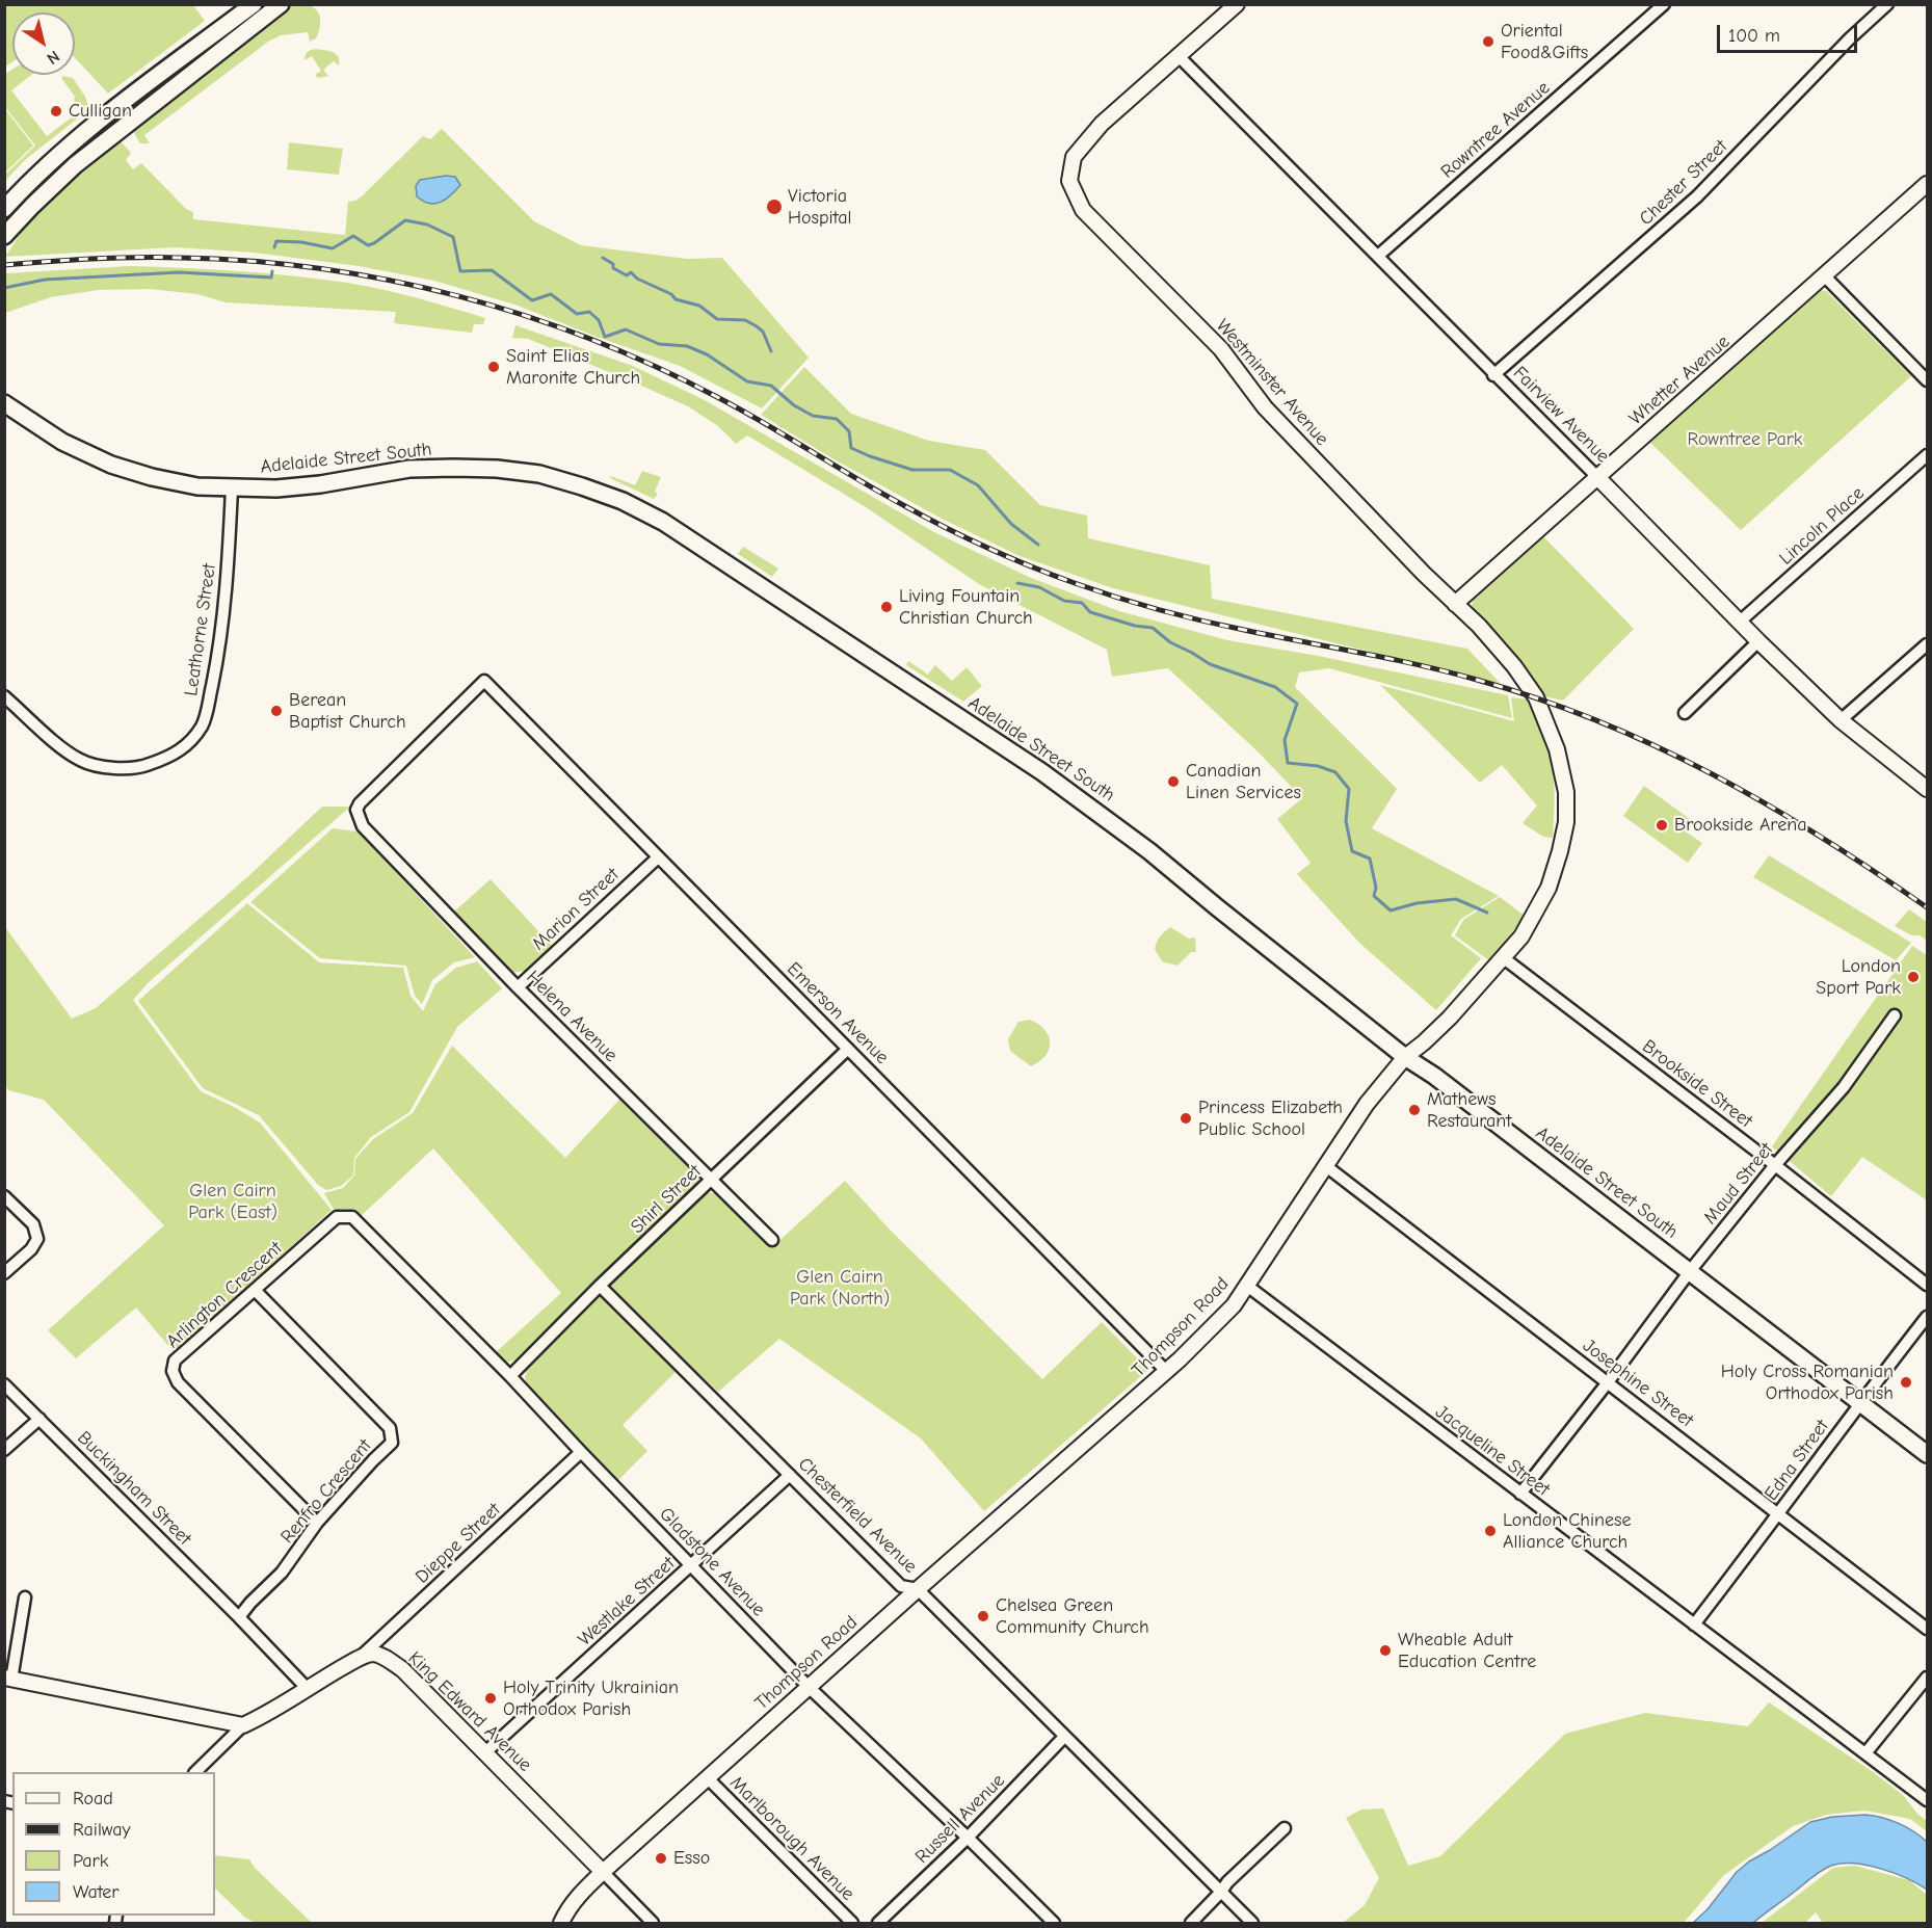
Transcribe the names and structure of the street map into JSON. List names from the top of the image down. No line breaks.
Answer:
{"streets":{"main road":["Adelaide Street South"],"street":["Rowntree Avenue","Chester Street","Whetter Avenue","Westminster Avenue","Fairview Avenue","Lincoln Place","Leathorne Street","Marion Street","Emerson Avenue","Helena Avenue","Brookside Street","Maud Street","Shirl Street","Arlington Crescent","Thompson Road","Josephine Street","Jacqueline Street","Edna Street","Buckingham Street","Renfro Crescent","Chesterfield Avenue","Dieppe Street","Gladstone Avenue","Westlake Street","King Edward Avenue","Russell Avenue","Marlborough Avenue"]},"crossings":[["Rowntree Avenue","Fairview Avenue"],["Chester Street","Fairview Avenue"],["Whetter Avenue","Westminster Avenue"],["Whetter Avenue","Fairview Avenue"],["Whetter Avenue","Thompson Road"],["Westminster Avenue","Fairview Avenue"],["Westminster Avenue","Thompson Road"],["Fairview Avenue","Lincoln Place"],["Adelaide Street South","Leathorne Street"],["Adelaide Street South","Maud Street"],["Adelaide Street South","Thompson Road"],["Adelaide Street South","Edna Street"],["Marion Street","Emerson Avenue"],["Marion Street","Helena Avenue"],["Emerson Avenue","Helena Avenue"],["Emerson Avenue","Shirl Street"],["Emerson Avenue","Thompson Road"],["Helena Avenue","Shirl Street"],["Brookside Street","Maud Street"],["Brookside Street","Thompson Road"],["Maud Street","Josephine Street"],["Maud Street","Jacqueline Street"],["Shirl Street","Chesterfield Avenue"],["Shirl Street","Gladstone Avenue"],["Arlington Crescent","Renfro Crescent"],["Arlington Crescent","Gladstone Avenue"],["Thompson Road","Josephine Street"],["Thompson Road","Jacqueline Street"],["Thompson Road","Chesterfield Avenue"],["Thompson Road","Gladstone Avenue"],["Thompson Road","King Edward Avenue"],["Thompson Road","Marlborough Avenue"],["Josephine Street","Edna Street"],["Jacqueline Street","Edna Street"],["Buckingham Street","Renfro Crescent"],["Chesterfield Avenue","Westlake Street"],["Chesterfield Avenue","Russell Avenue"],["Dieppe Street","Gladstone Avenue"],["Dieppe Street","King Edward Avenue"],["Gladstone Avenue","Westlake Street"],["Gladstone Avenue","Russell Avenue"],["Westlake Street","King Edward Avenue"]],"parks":["Rowntree Park","Glen Cairn Park (East)","Glen Cairn Park (North)"],"places":["Oriental Food&Gifts","Culligan","Victoria Hospital","Saint Elias Maronite Church","Living Fountain Christian Church","Berean Baptist Church","Canadian Linen Services","Brookside Arena","London Sport Park","Mathews Restaurant","Princess Elizabeth Public School","Holy Cross Romanian Orthodox Parish","London Chinese Alliance Church","Chelsea Green Community Church","Wheable Adult Education Centre","Holy Trinity Ukrainian Orthodox Parish","Esso"],"legend":["Road","Railway","Park","Water"],"scale_bar":"100 m","north":"bottom right"}
